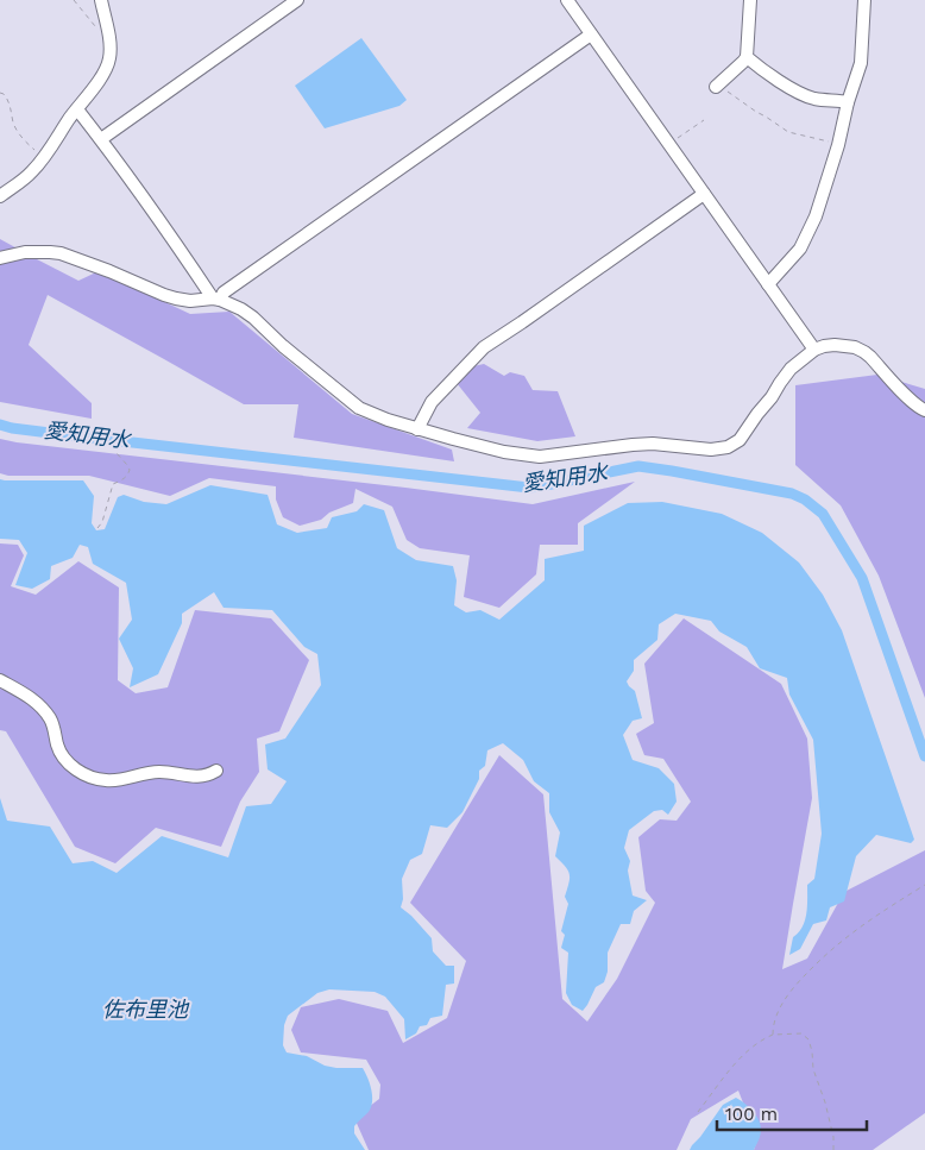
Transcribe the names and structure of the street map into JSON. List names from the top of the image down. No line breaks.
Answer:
{"water":["愛知用水","佐布里池"],"scale_bar":"100 m"}
